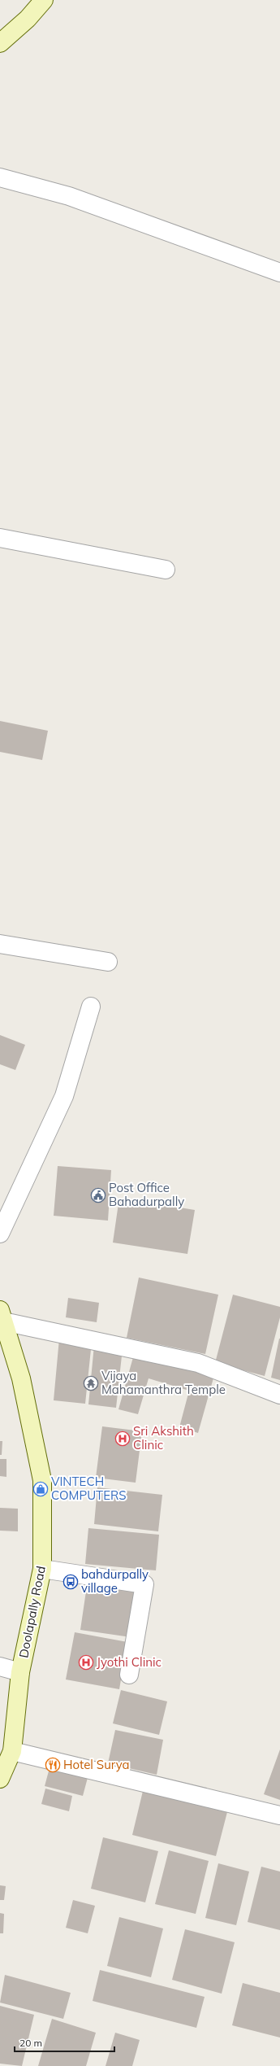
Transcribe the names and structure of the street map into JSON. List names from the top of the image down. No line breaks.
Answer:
{"streets":{"main road":["Doolapally Road"]},"places":{"public building":["Post Office Bahadurpally"],"temple":["Vijaya Mahamanthra Temple"],"hospital":["Sri Akshith Clinic","Jyothi Clinic"],"shop":["VINTECH COMPUTERS"],"bus stop":["bahdurpally village"],"restaurant":["Hotel Surya"]},"scale_bar":"20 m"}
